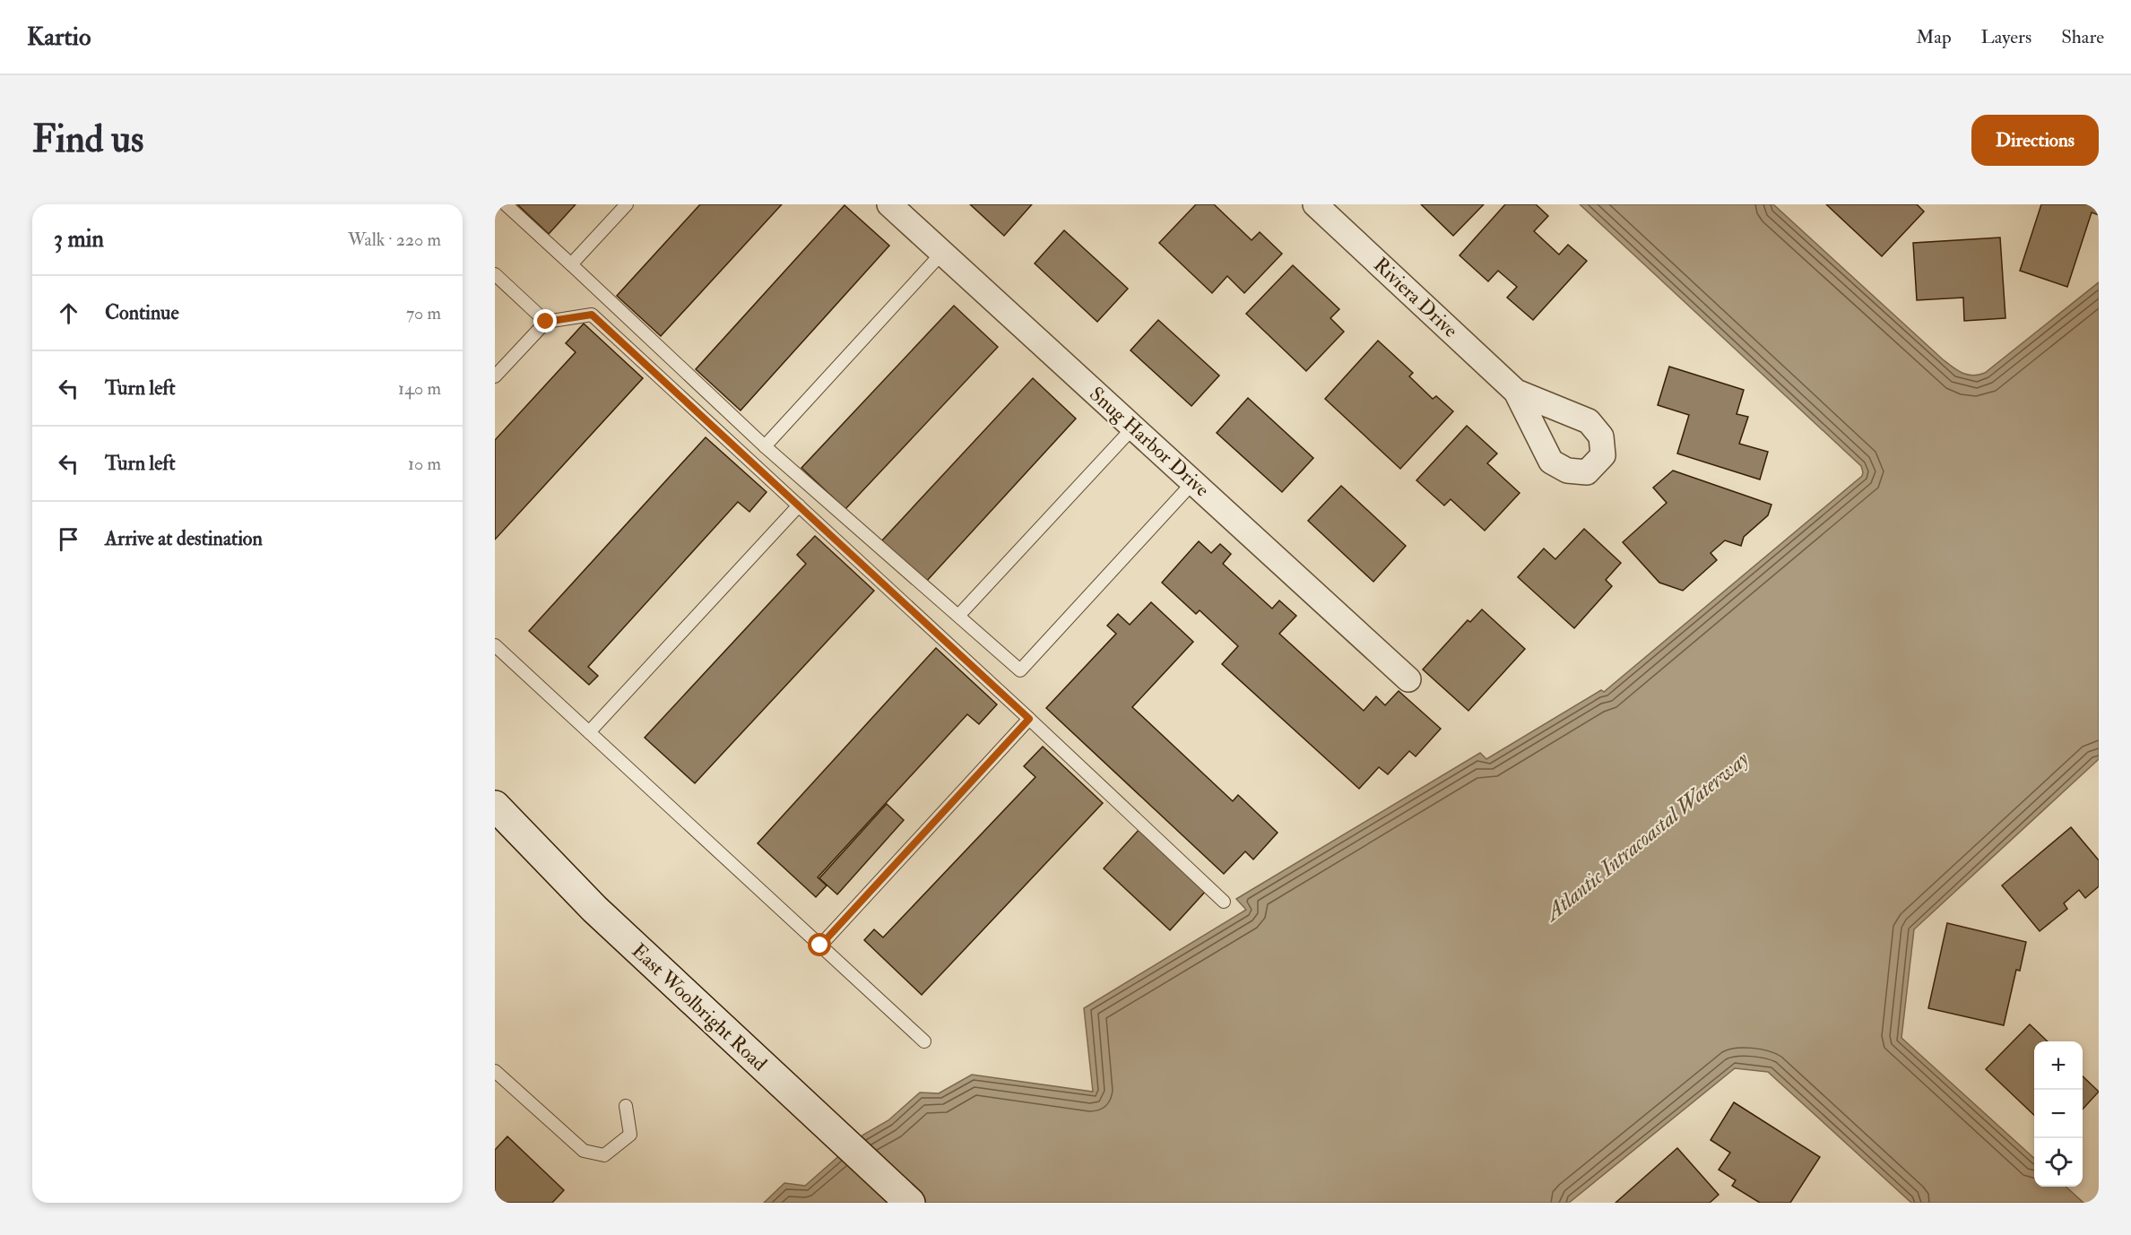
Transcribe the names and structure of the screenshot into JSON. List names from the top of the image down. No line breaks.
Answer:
{"streets":{"main road":["East Woolbright Road"],"street":["Riviera Drive","Snug Harbor Drive"]},"water":["Atlantic Intracoastal Waterway"],"page":{"header":"Kartio","nav":["Map","Layers","Share"],"buttons":"Directions","title":"Find us","heading":["3 min","Walk · 220 m"],"list":[["Continue","70 m"],["Turn left","140 m"],["Turn left","10 m"],"Arrive at destination"],"map_buttons":["+","−"]}}
